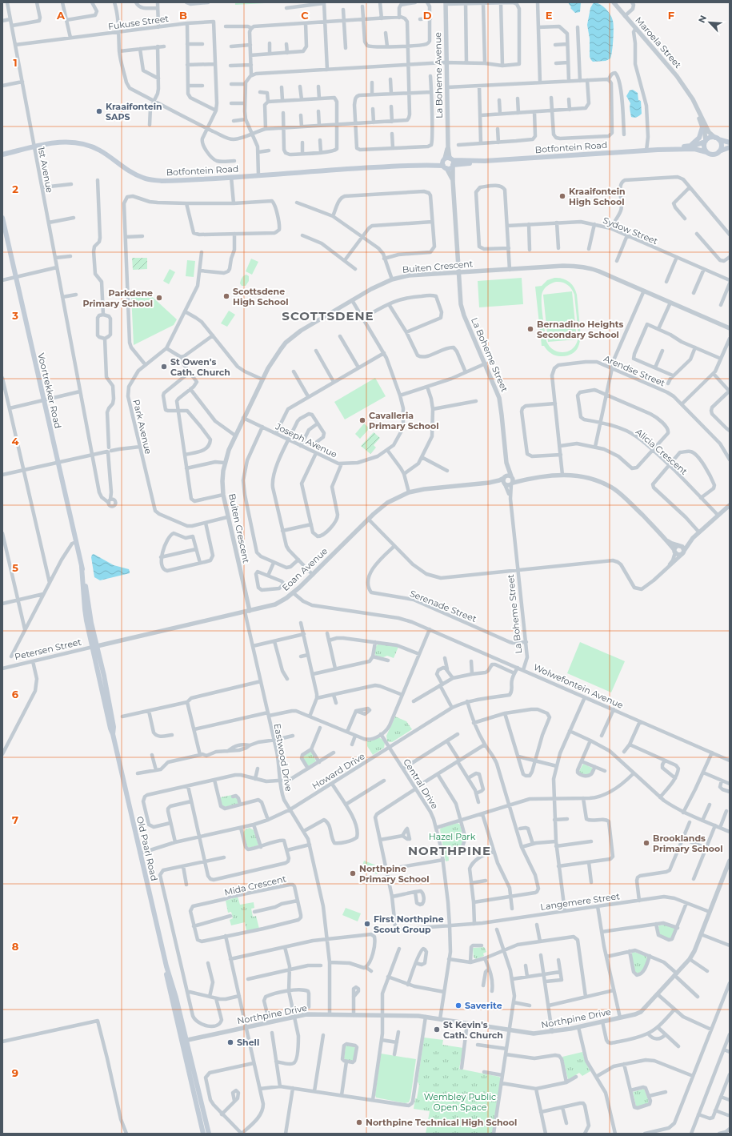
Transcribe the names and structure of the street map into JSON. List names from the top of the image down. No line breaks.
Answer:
{"streets":{"main road":["Botfontein Road","Voortrekker Road","Old Paarl Road"],"street":["Fukuse Street","Maroela Street","La Boheme Avenue","1st Avenue","Sydow Street","Buiten Crescent","La Boheme Street","Arendse Street","Park Avenue","Joseph Avenue","Alicia Crescent","Eoan Avenue","Serenade Street","Petersen Street","Wolwefontein Avenue","Eastwood Drive","Howard Drive","Central Drive","Mida Crescent","Langemere Street","Northpine Drive"]},"crossings":[["Fukuse Street","1st Avenue"],["Maroela Street","Botfontein Road"],["La Boheme Avenue","Botfontein Road"],["La Boheme Avenue","Buiten Crescent"],["La Boheme Avenue","La Boheme Street"],["Botfontein Road","1st Avenue"],["Buiten Crescent","La Boheme Street"],["Buiten Crescent","Park Avenue"],["Buiten Crescent","Joseph Avenue"],["Buiten Crescent","Eoan Avenue"],["Buiten Crescent","Eastwood Drive"],["La Boheme Street","Eoan Avenue"],["La Boheme Street","Serenade Street"],["La Boheme Street","Wolwefontein Avenue"],["Voortrekker Road","Eoan Avenue"],["Voortrekker Road","Petersen Street"],["Voortrekker Road","Old Paarl Road"],["Eoan Avenue","Petersen Street"],["Eoan Avenue","Wolwefontein Avenue"],["Eoan Avenue","Eastwood Drive"],["Eoan Avenue","Old Paarl Road"],["Petersen Street","Old Paarl Road"],["Wolwefontein Avenue","Howard Drive"],["Eastwood Drive","Howard Drive"],["Eastwood Drive","Northpine Drive"],["Howard Drive","Central Drive"],["Howard Drive","Old Paarl Road"],["Central Drive","Langemere Street"],["Central Drive","Northpine Drive"],["Old Paarl Road","Northpine Drive"],["Langemere Street","Northpine Drive"]],"districts":["SCOTTSDENE","NORTHPINE"],"parks":["Hazel Park","Wembley Public Open Space"],"places":["Kraaifontein SAPS","Kraaifontein High School","Scottsdene High School","Parkdene Primary School","Bernadino Heights Secondary School","St Owen's Cath. Church","Cavalleria Primary School","Brooklands Primary School","Northpine Primary School","First Northpine Scout Group","Saverite","St Kevin's Cath. Church","Shell","Northpine Technical High School"],"north":"top left","grid":{"columns":["A","B","C","D","E","F"],"rows":["1","2","3","4","5","6","7","8","9"]}}
